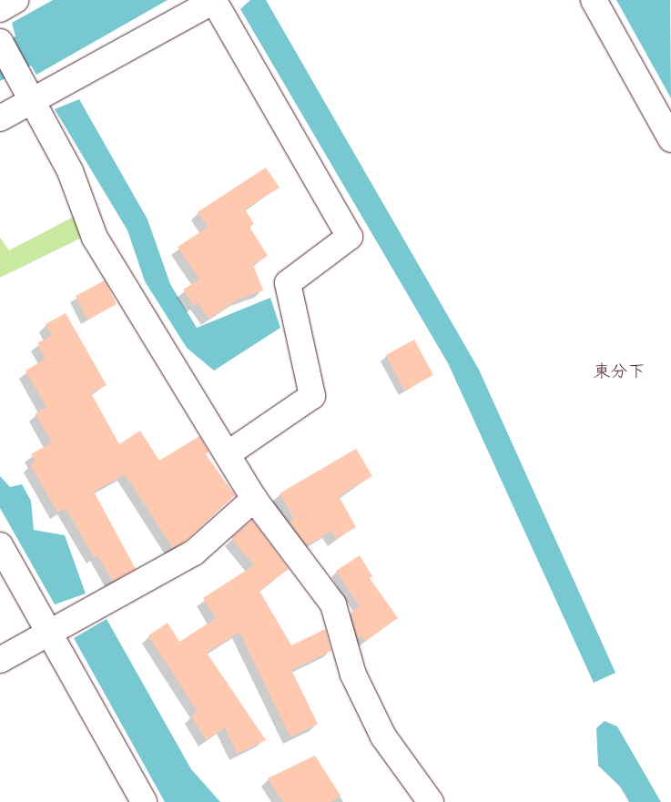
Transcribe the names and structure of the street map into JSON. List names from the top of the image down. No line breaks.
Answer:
{"districts":["東分下"]}
